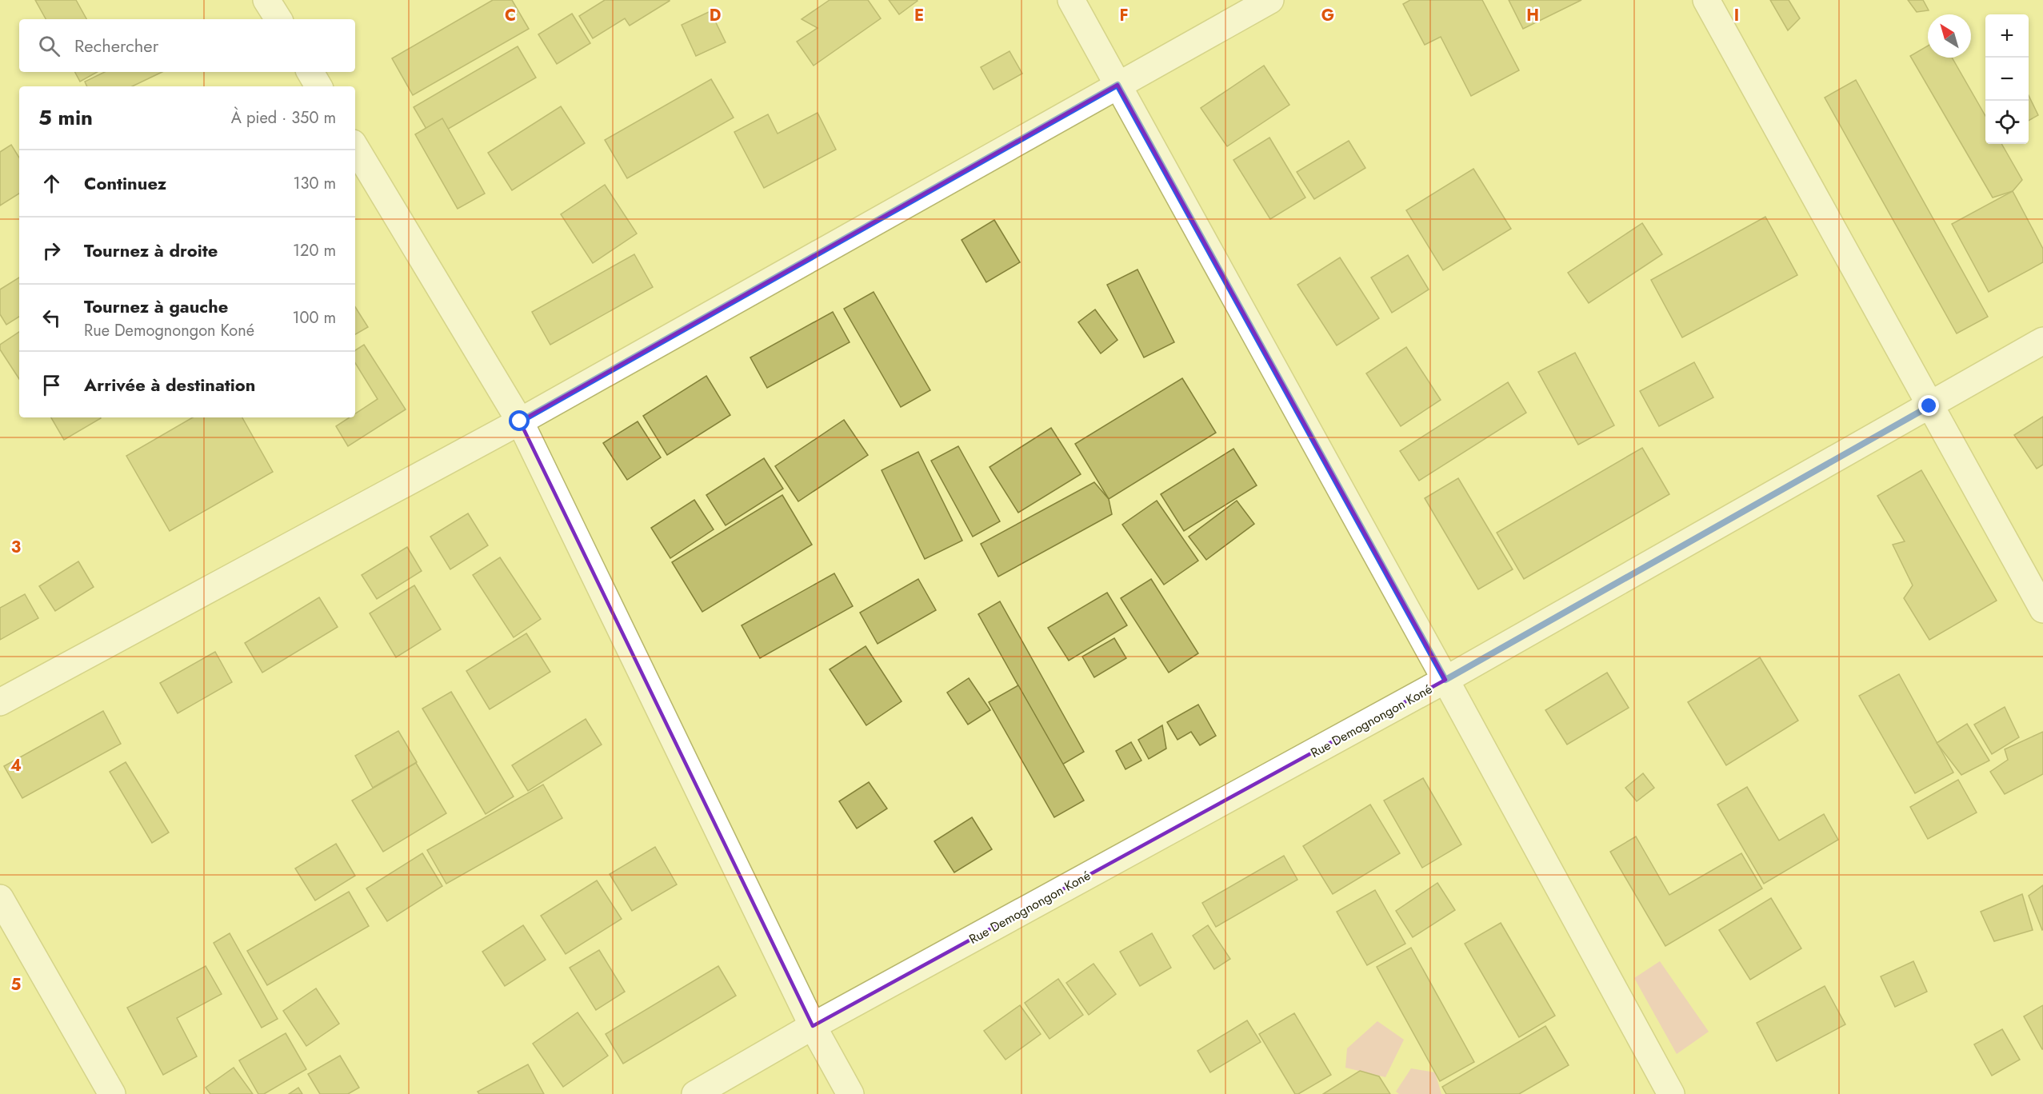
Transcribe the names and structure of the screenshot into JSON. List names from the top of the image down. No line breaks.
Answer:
{"streets":{"street":["Rue Demognongon Koné"]},"north":"top left","page":{"map_buttons":["+","−"],"search":"Rechercher","heading":["5 min","À pied · 350 m"],"list":[["Continuez","130 m"],["Tournez à droite","120 m"],["Tournez à gauche","Rue Demognongon Koné","100 m"],"Arrivée à destination"]},"grid":{"columns":["C","D","E","F","G","H","I"],"rows":["3","4","5"]}}
